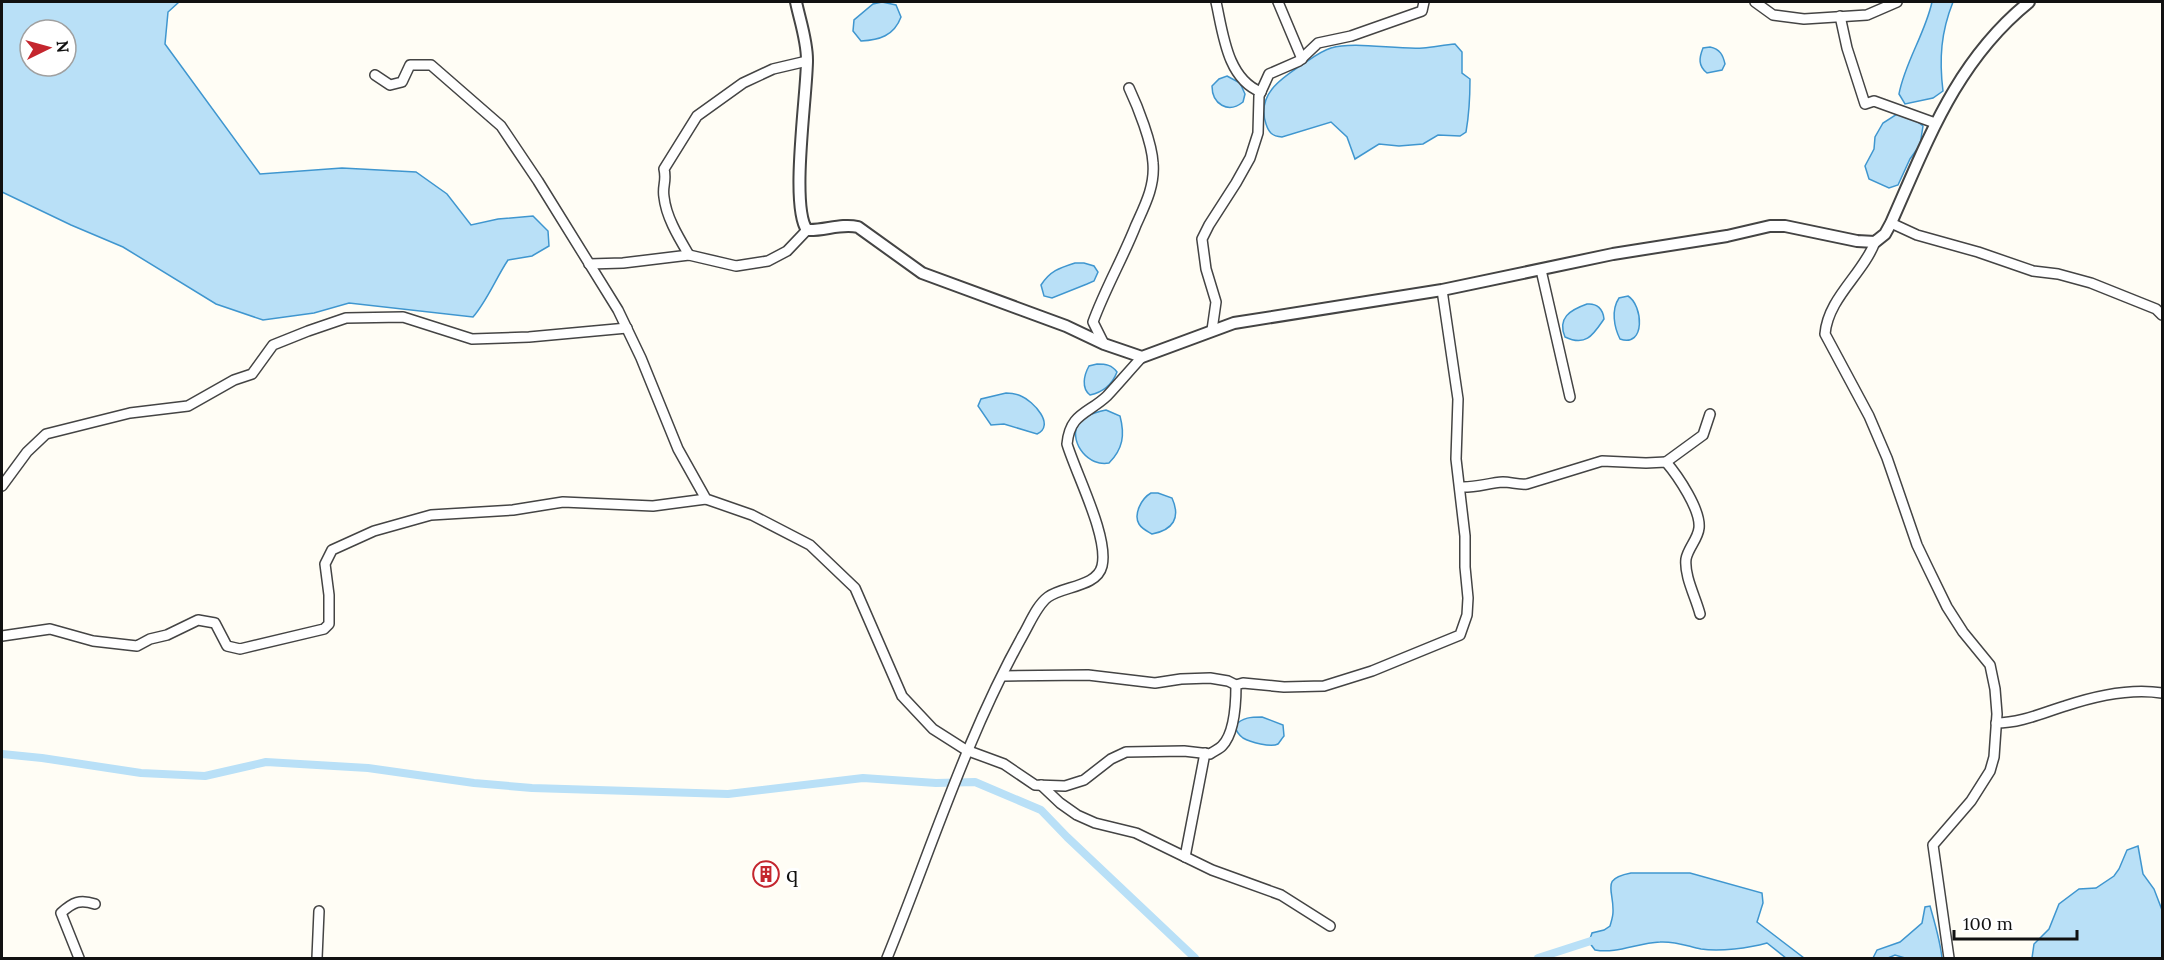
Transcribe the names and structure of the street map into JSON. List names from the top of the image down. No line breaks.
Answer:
{"places":{"building":["q"]},"scale_bar":"100 m","north":"right"}
